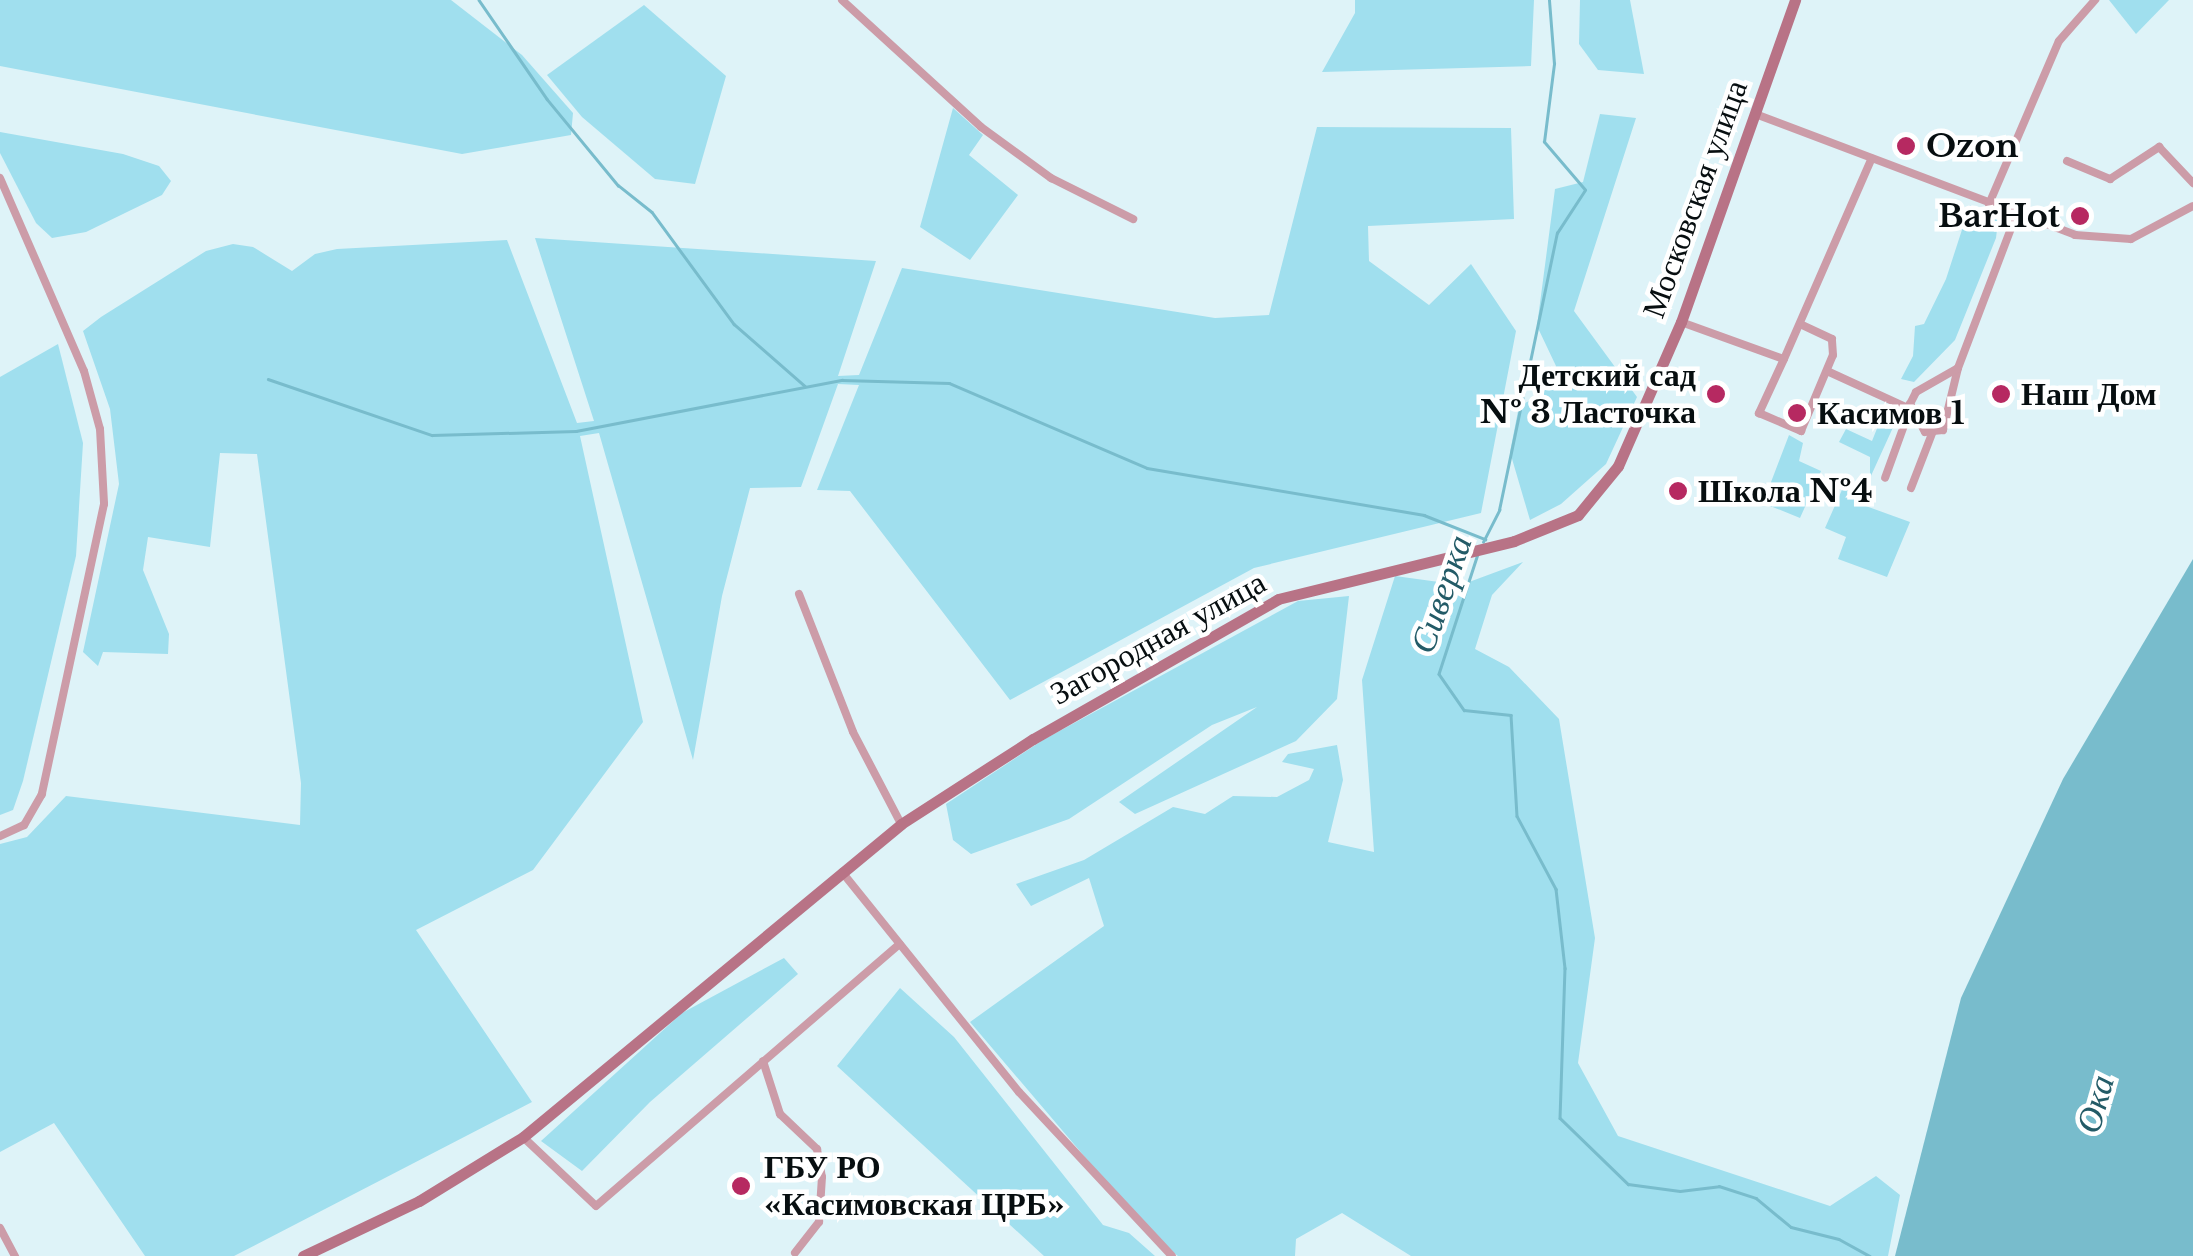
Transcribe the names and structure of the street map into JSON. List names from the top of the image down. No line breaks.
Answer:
{"streets":{"main road":["Московская улица","Загородная улица"]},"crossings":[["Московская улица","Загородная улица"]],"water":["Сиверка","Ока"],"places":["Ozon","BarHot","Детский сад № 3 Ласточка","Наш Дом","Касимов 1","Школа №4","ГБУ РО «Касимовская ЦРБ»"]}
